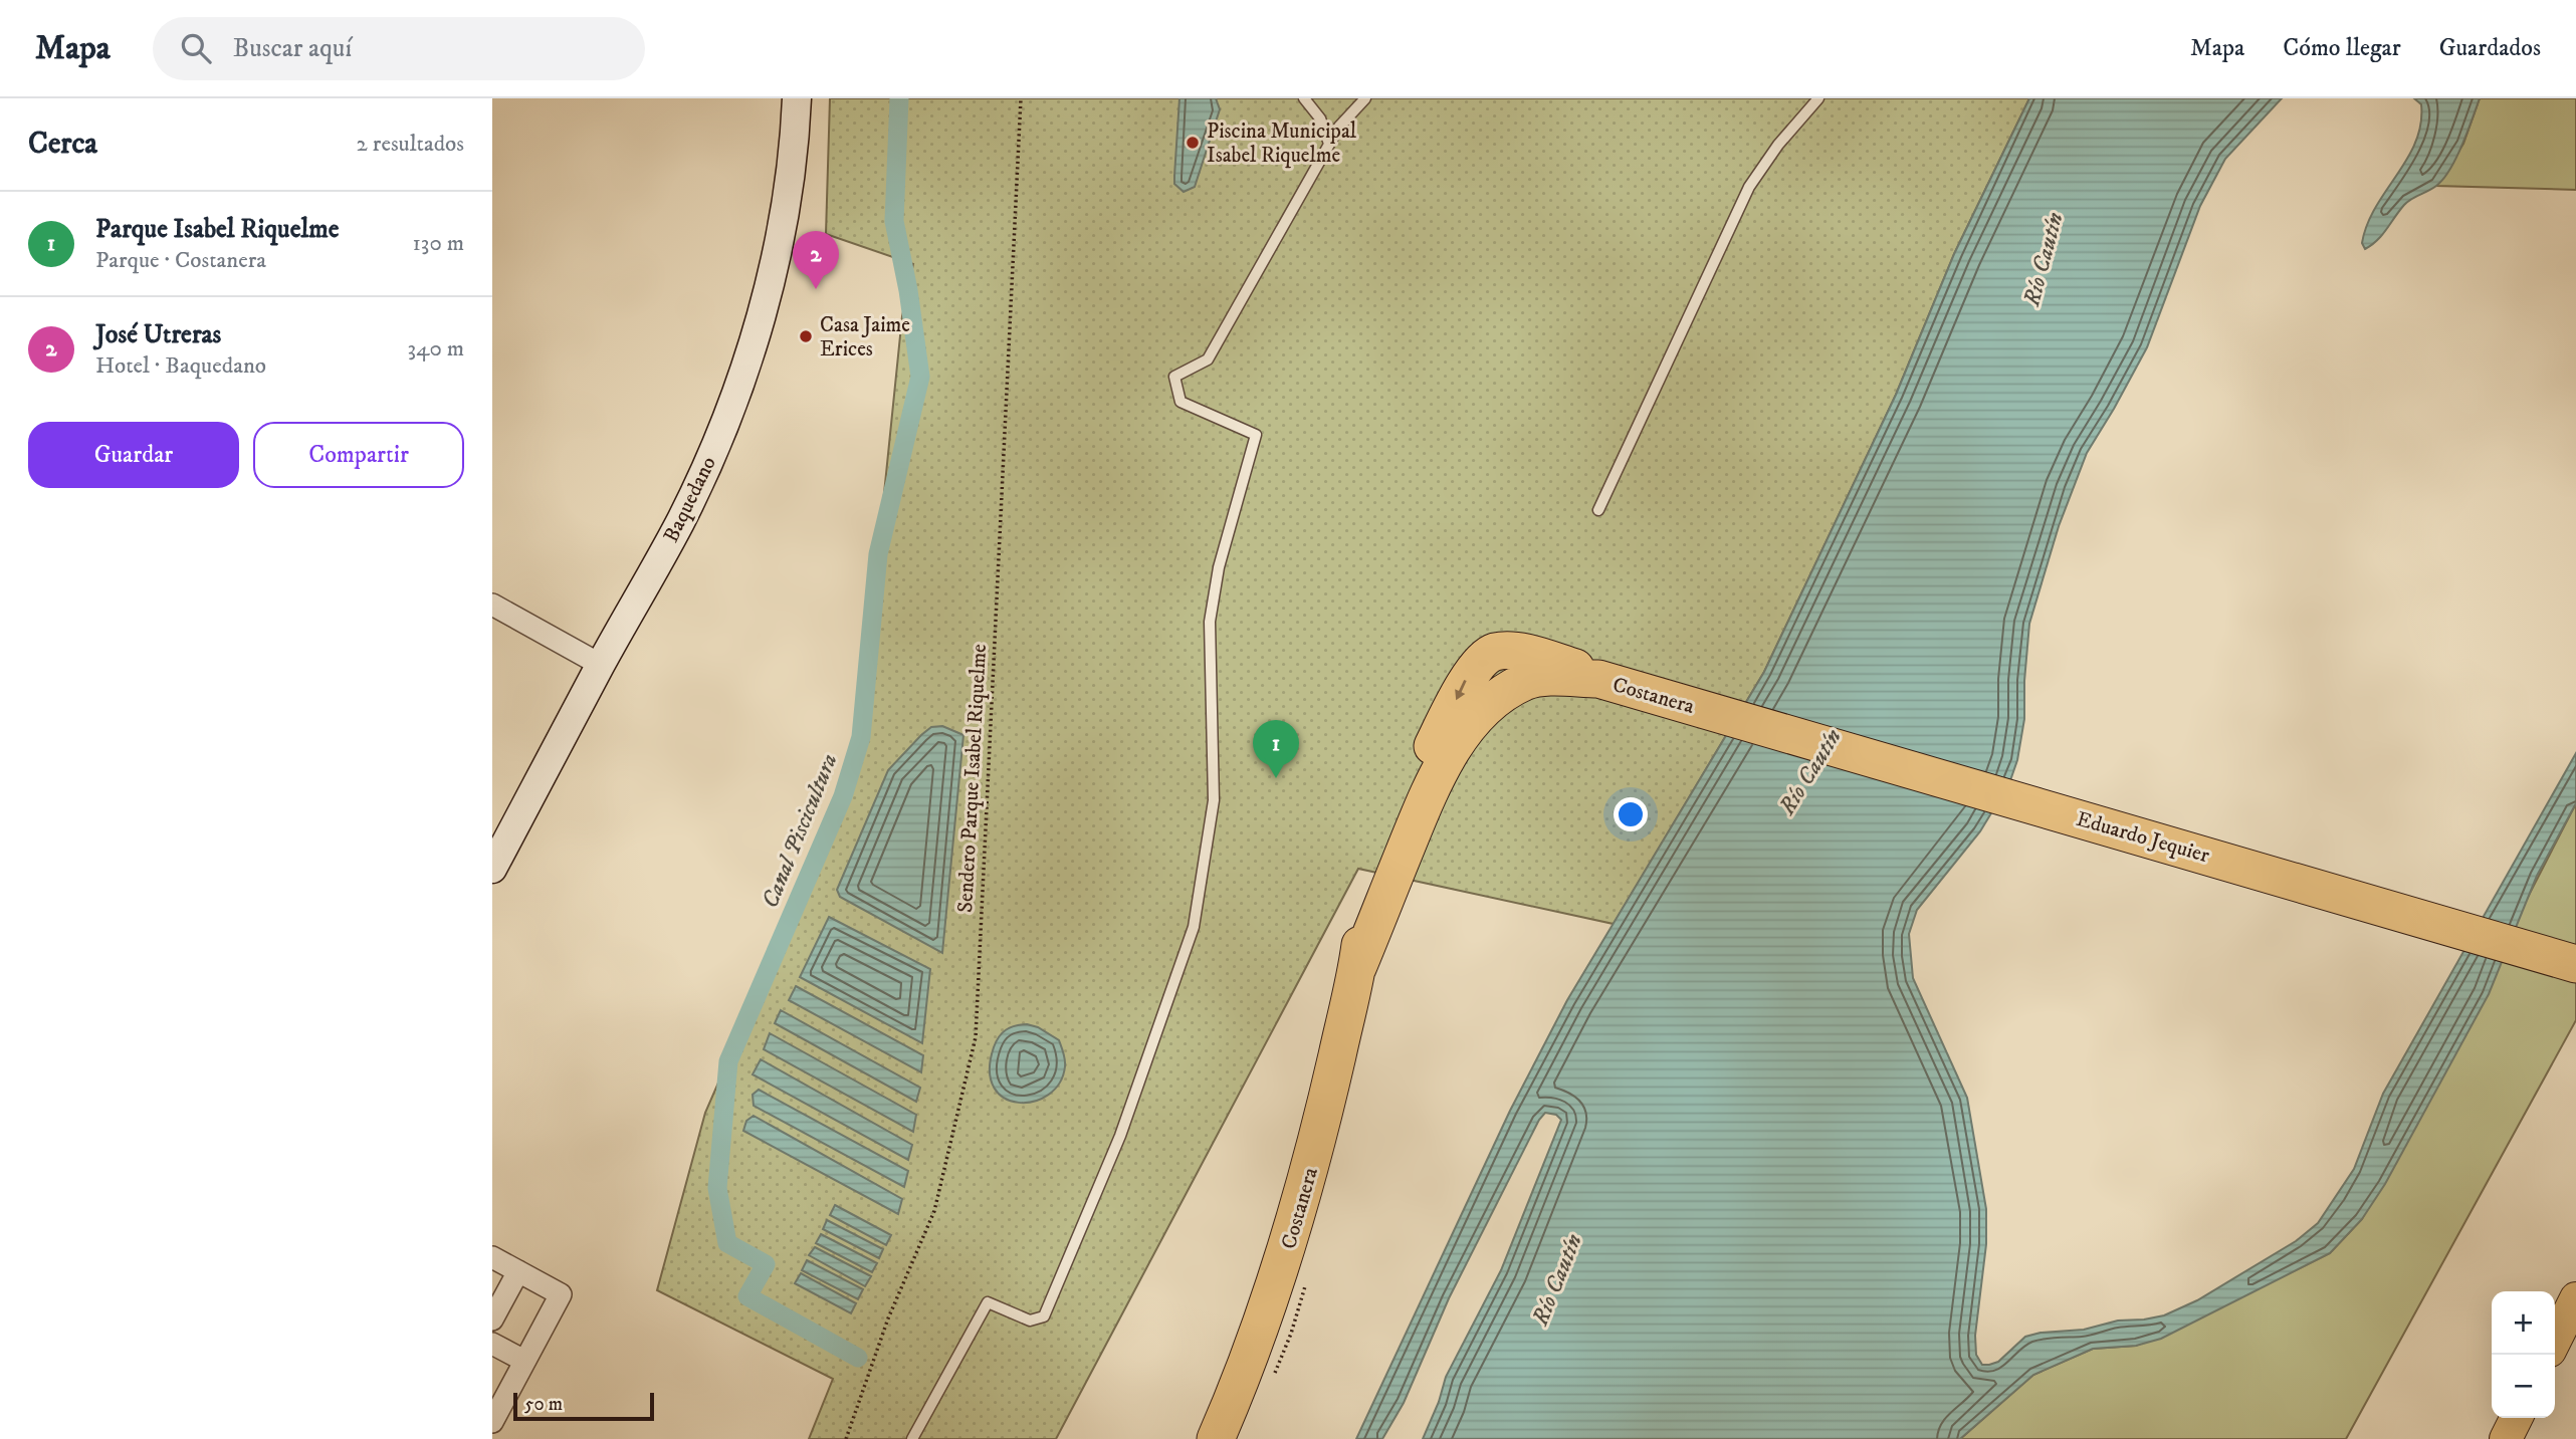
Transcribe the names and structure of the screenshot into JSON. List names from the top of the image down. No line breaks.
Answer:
{"streets":{"highway":["Costanera","Eduardo Jequier"],"street":["Baquedano"],"path":["Sendero Parque Isabel Riquelme"]},"crossings":[["Costanera","Eduardo Jequier"]],"water":["Río Cautín","Canal Piscicultura"],"places":["Piscina Municipal Isabel Riquelme","Casa Jaime Erices"],"scale_bar":"50 m","page":{"header":"Mapa","search":"Buscar aquí","nav":["Mapa","Cómo llegar","Guardados"],"heading":["Cerca","2 resultados"],"list":[{"mark":"1","name":"Parque Isabel Riquelme","note":"Parque · Costanera","value":"130 m"},{"mark":"2","name":"José Utreras","note":"Hotel · Baquedano","value":"340 m"}],"pins":["2","1"],"buttons":["Guardar","Compartir"],"map_buttons":["+","−"],"scale":"50 m"}}
